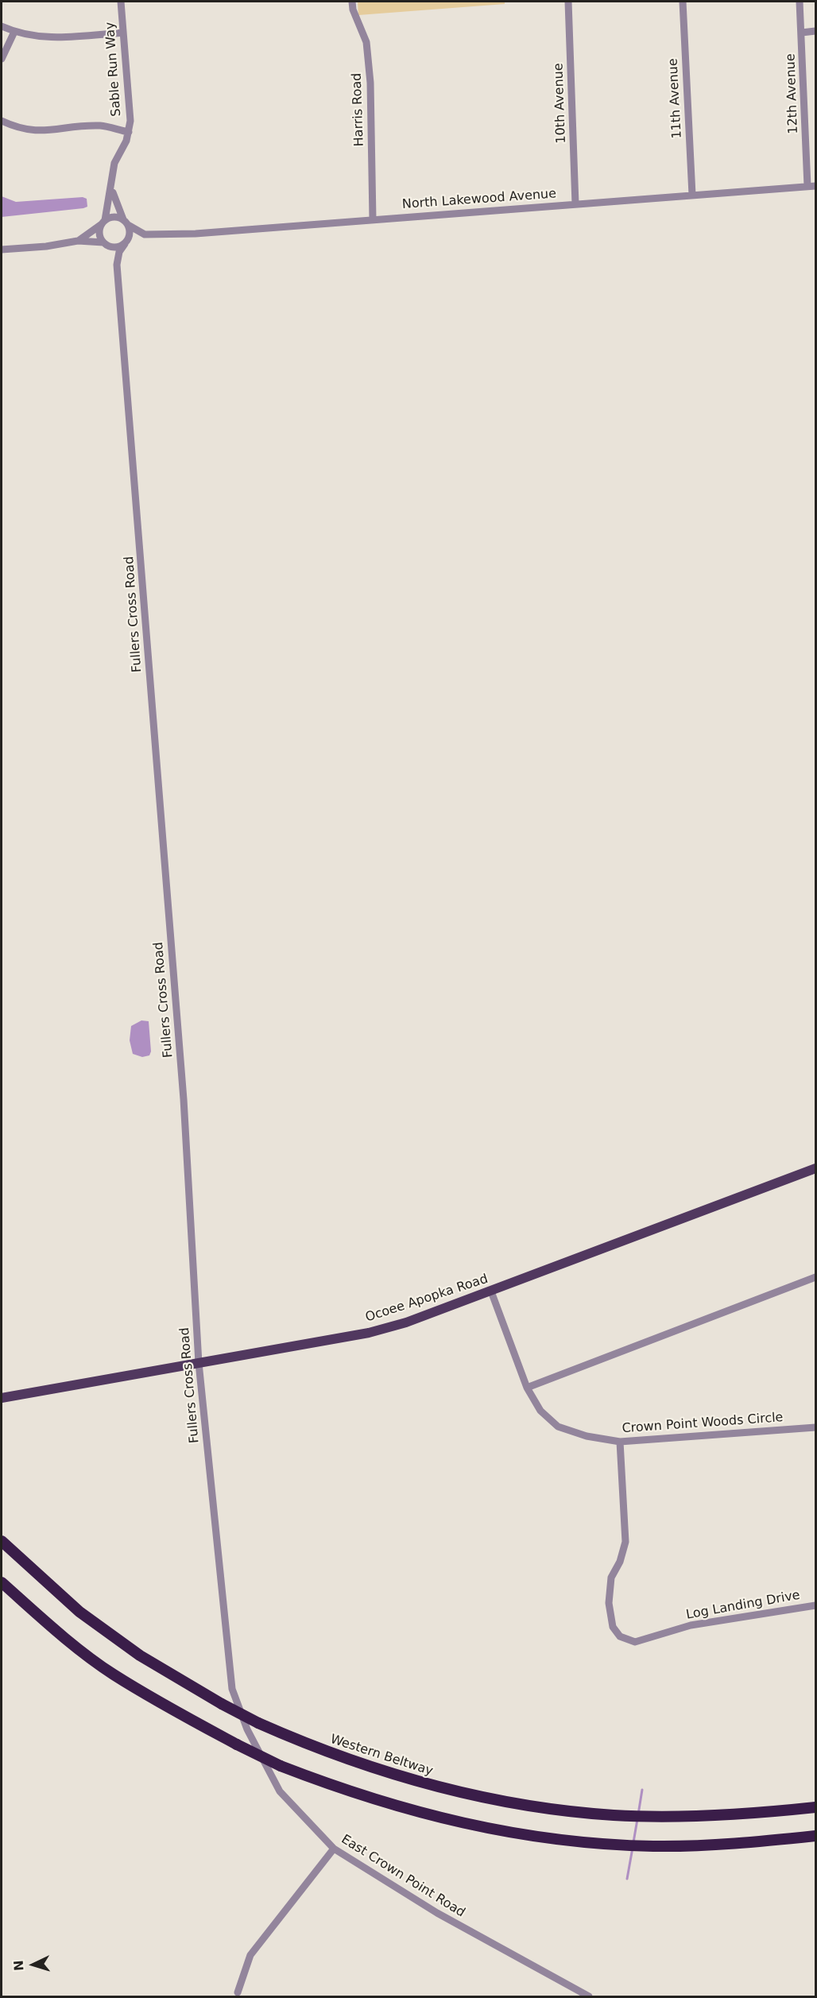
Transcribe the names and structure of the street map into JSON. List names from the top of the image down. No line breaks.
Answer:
{"streets":{"highway":["Western Beltway"],"main road":["Ocoee Apopka Road"],"street":["Sable Run Way","12th Avenue","11th Avenue","10th Avenue","Harris Road","North Lakewood Avenue","Fullers Cross Road","Crown Point Woods Circle","Log Landing Drive","East Crown Point Road"]},"crossings":[["Sable Run Way","North Lakewood Avenue"],["Sable Run Way","Fullers Cross Road"],["12th Avenue","North Lakewood Avenue"],["11th Avenue","North Lakewood Avenue"],["10th Avenue","North Lakewood Avenue"],["Harris Road","North Lakewood Avenue"],["North Lakewood Avenue","Fullers Cross Road"],["Fullers Cross Road","Ocoee Apopka Road"],["Fullers Cross Road","East Crown Point Road"],["Ocoee Apopka Road","Crown Point Woods Circle"],["Crown Point Woods Circle","Log Landing Drive"]],"north":"left"}
